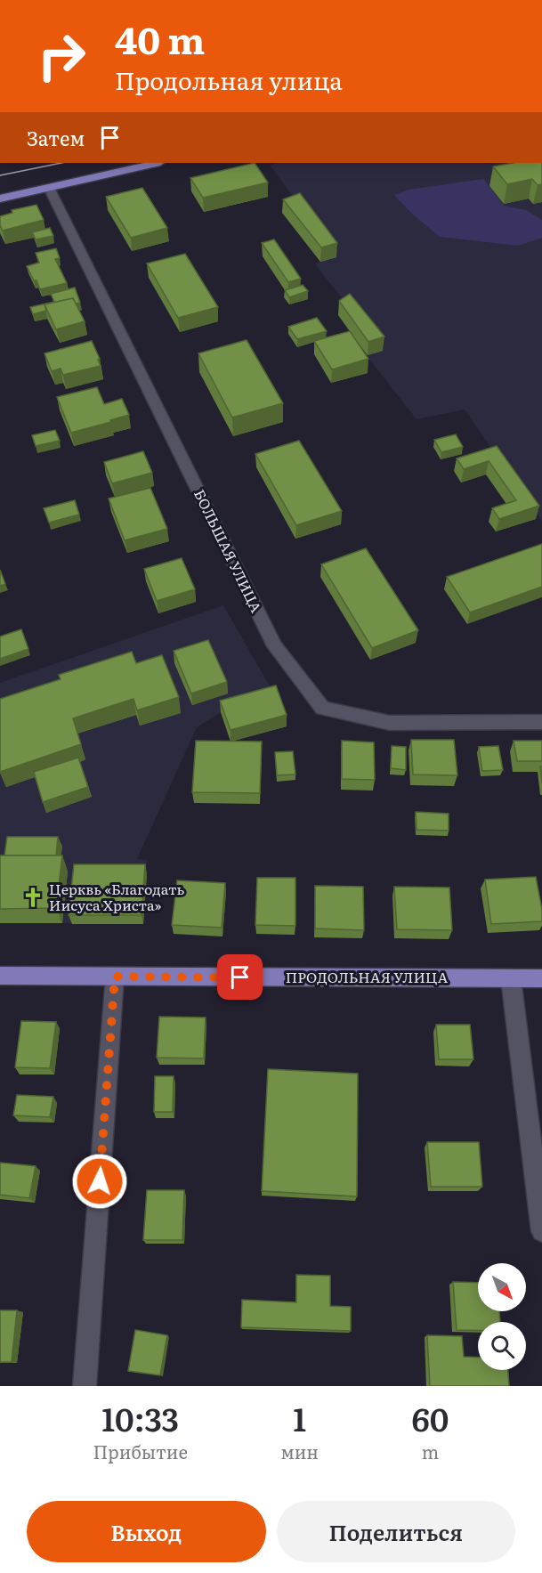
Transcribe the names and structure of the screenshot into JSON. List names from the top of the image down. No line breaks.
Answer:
{"streets":{"main road":["ПРОДОЛЬНАЯ УЛИЦА"],"street":["БОЛЬШАЯ УЛИЦА"]},"places":{"church":["Церквь «Благодать Иисуса Христа»"]},"north":"bottom right","page":{"turn":["40 m","Продольная улица"],"then":"Затем","eta":["10:33","Прибытие","1","мин","60","m"],"buttons":["Выход","Поделиться"]}}
